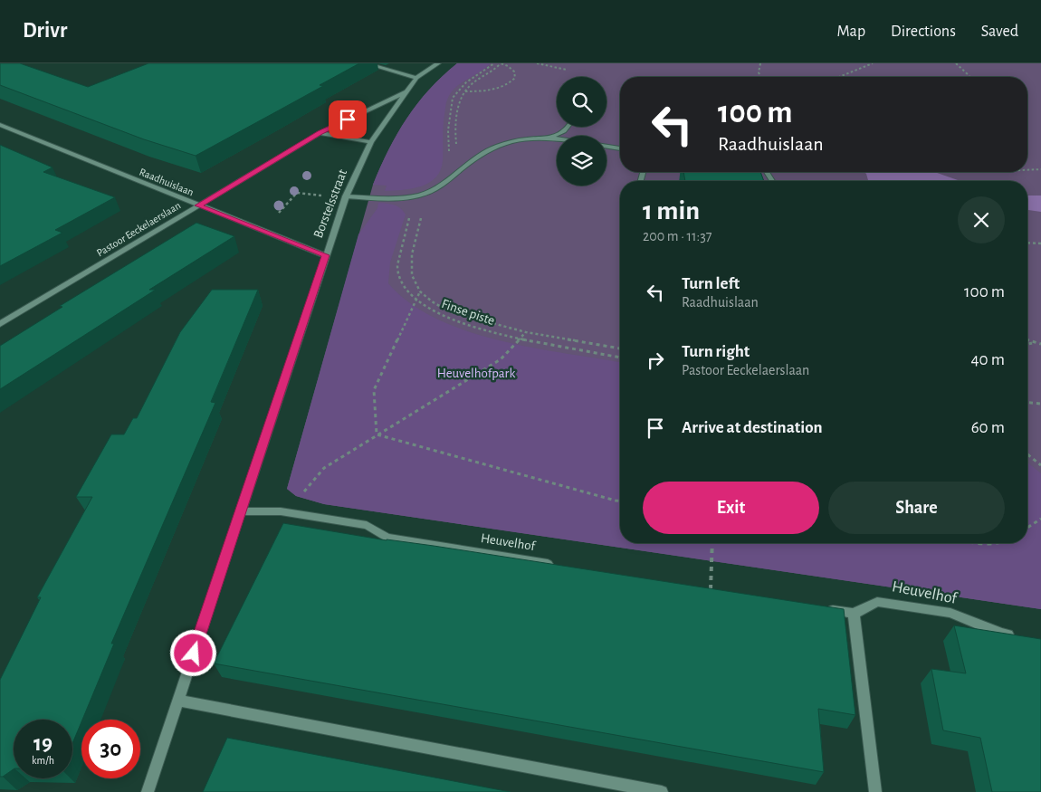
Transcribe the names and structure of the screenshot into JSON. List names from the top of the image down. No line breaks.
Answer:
{"streets":{"street":["Raadhuislaan","Borstelsstraat","Pastoor Eeckelaerslaan","Heuvelhof"],"path":["Finse piste"]},"crossings":[["Raadhuislaan","Borstelsstraat"],["Raadhuislaan","Pastoor Eeckelaerslaan"],["Borstelsstraat","Pastoor Eeckelaerslaan"],["Borstelsstraat","Heuvelhof"]],"parks":["Heuvelhofpark"],"page":{"header":"Drivr","nav":["Map","Directions","Saved"],"turn":["100 m","Raadhuislaan"],"heading":["1 min","200 m · 11:37"],"list":[{"name":"Turn left","note":"Raadhuislaan","value":"100 m"},{"name":"Turn right","note":"Pastoor Eeckelaerslaan","value":"40 m"},{"name":"Arrive at destination","value":"60 m"}],"buttons":["Exit","Share"],"speed":"19 km/h","limit":"30"}}
